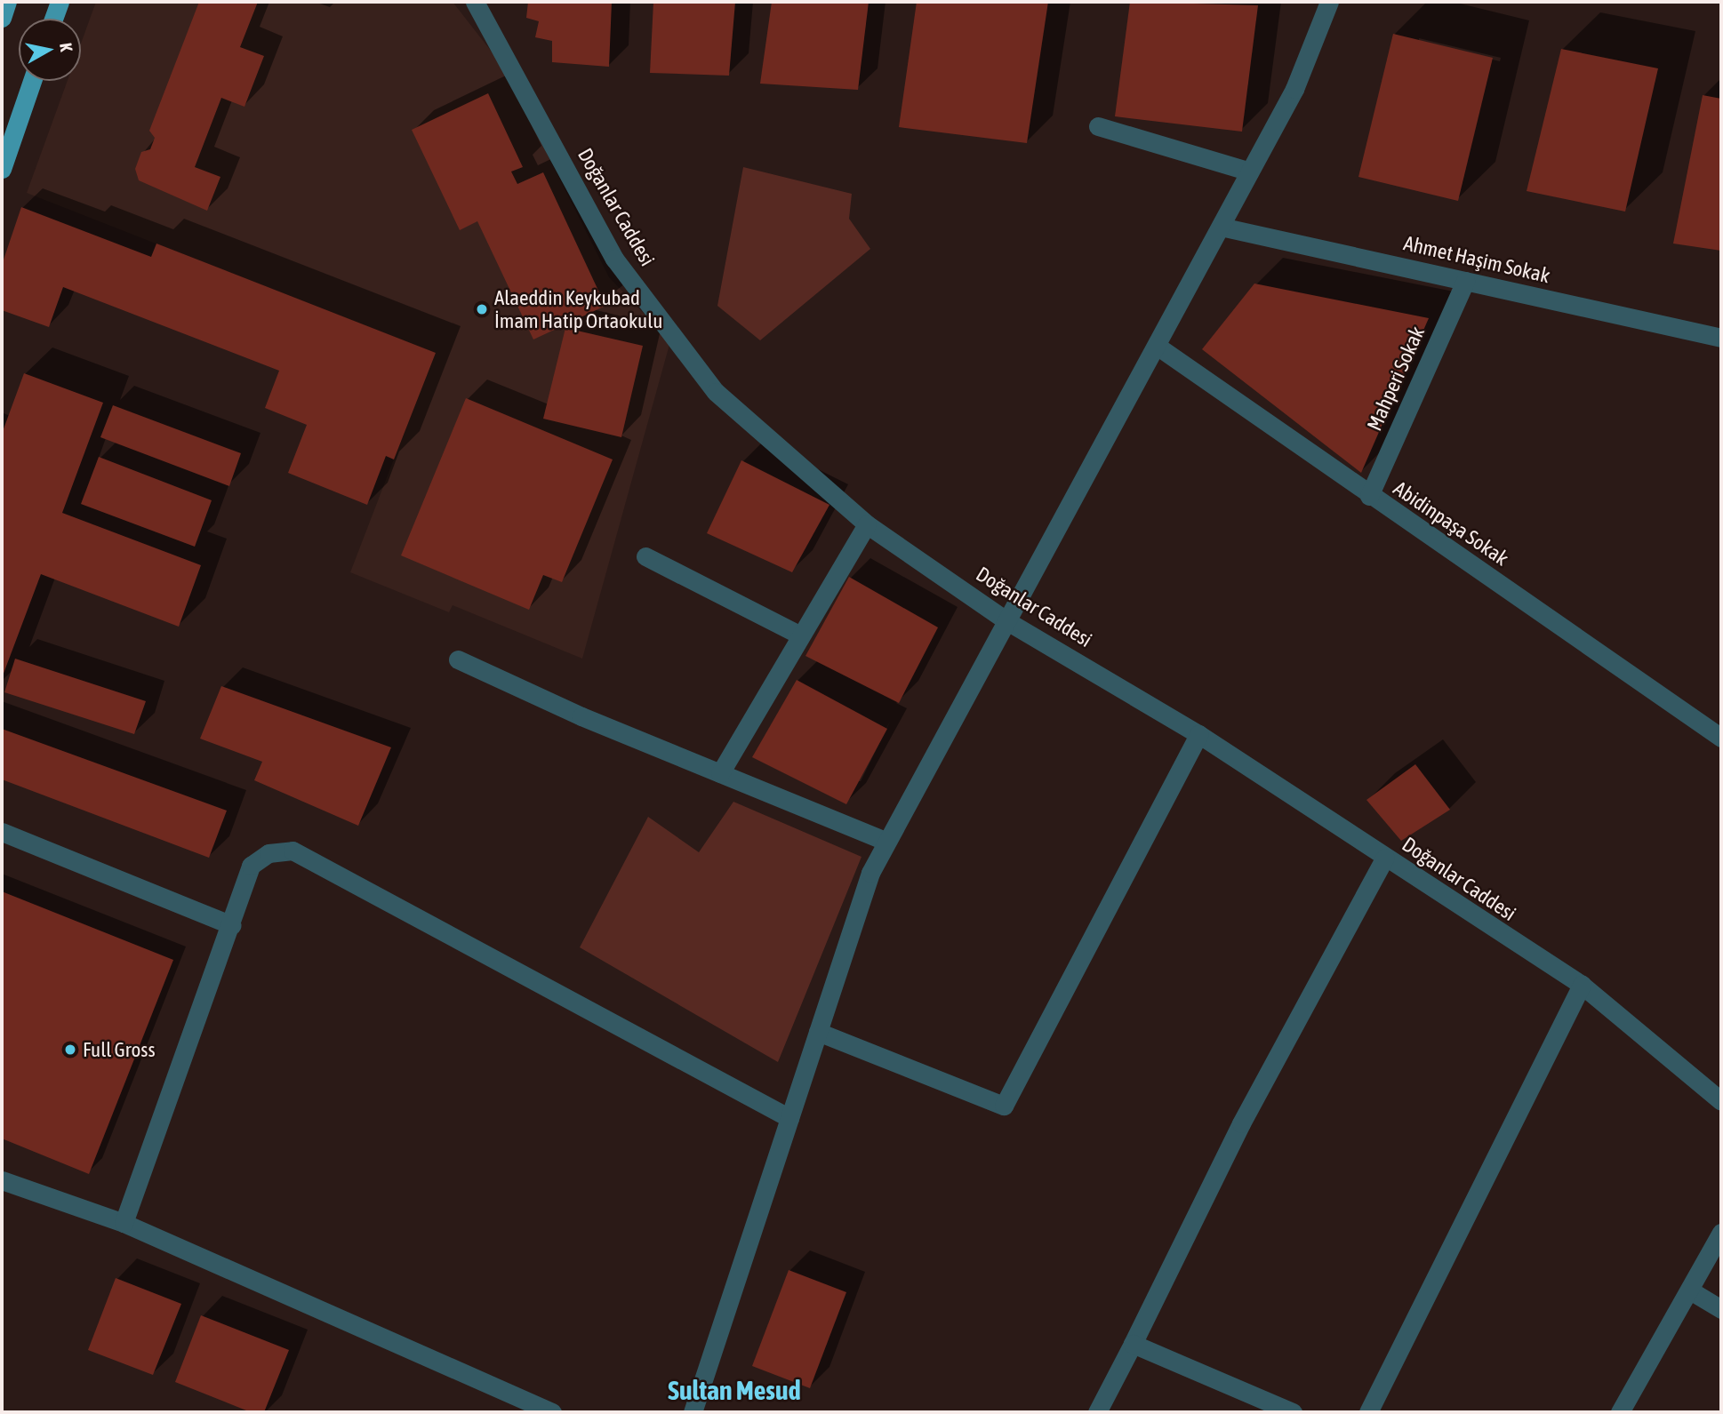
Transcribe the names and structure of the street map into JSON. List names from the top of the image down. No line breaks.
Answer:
{"streets":{"street":["Doğanlar Caddesi","Ahmet Haşim Sokak","Mahperi Sokak","Abidinpaşa Sokak"]},"crossings":[["Ahmet Haşim Sokak","Mahperi Sokak"],["Mahperi Sokak","Abidinpaşa Sokak"]],"districts":["Sultan Mesud"],"places":["Alaeddin Keykubad İmam Hatip Ortaokulu","Full Gross"],"north":"right"}
